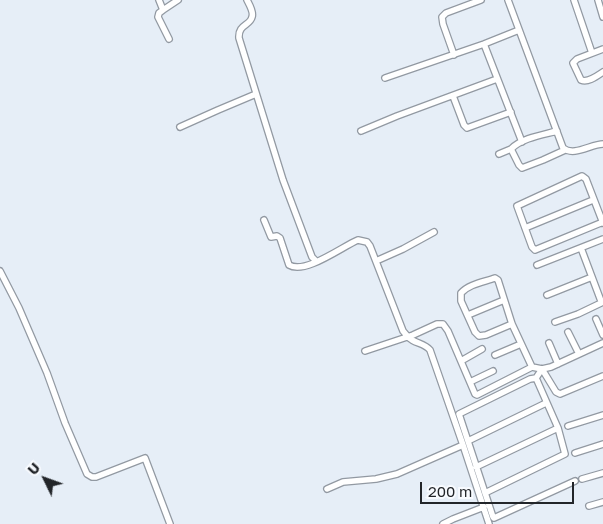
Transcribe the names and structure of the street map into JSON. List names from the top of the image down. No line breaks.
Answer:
{"scale_bar":"200 m","north":"top left"}
